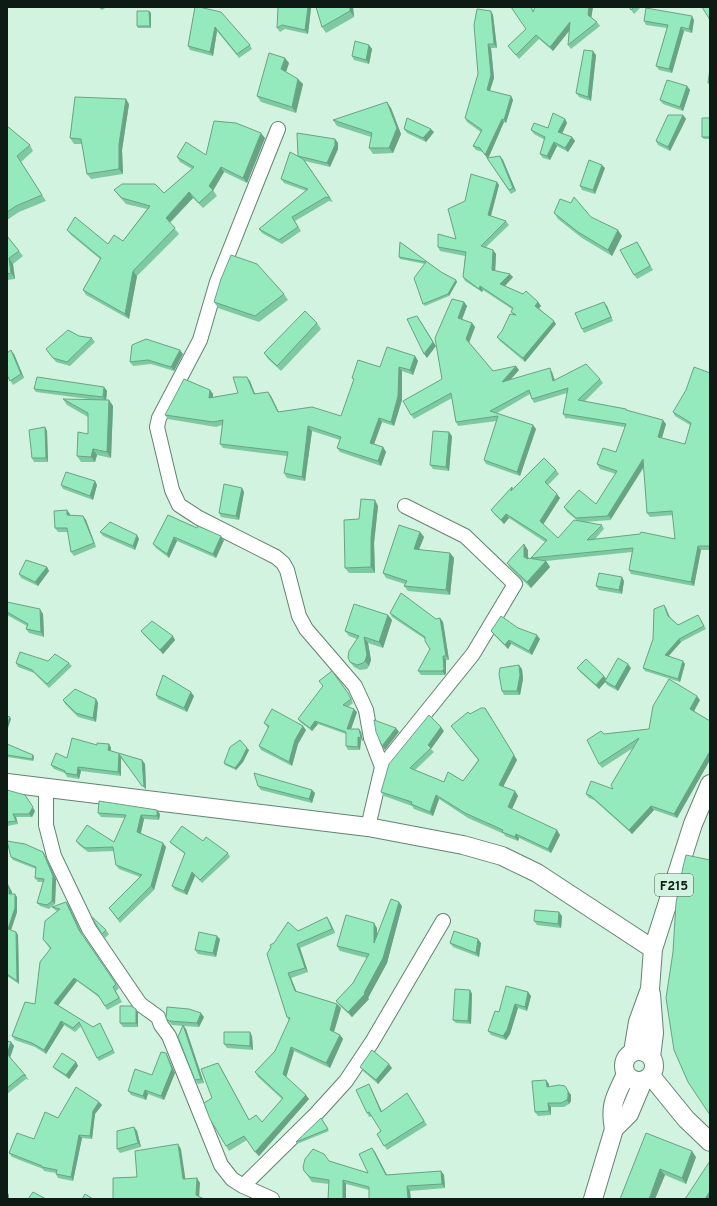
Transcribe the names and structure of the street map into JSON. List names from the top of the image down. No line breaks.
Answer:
{"streets":{"main road":["F215"]}}
